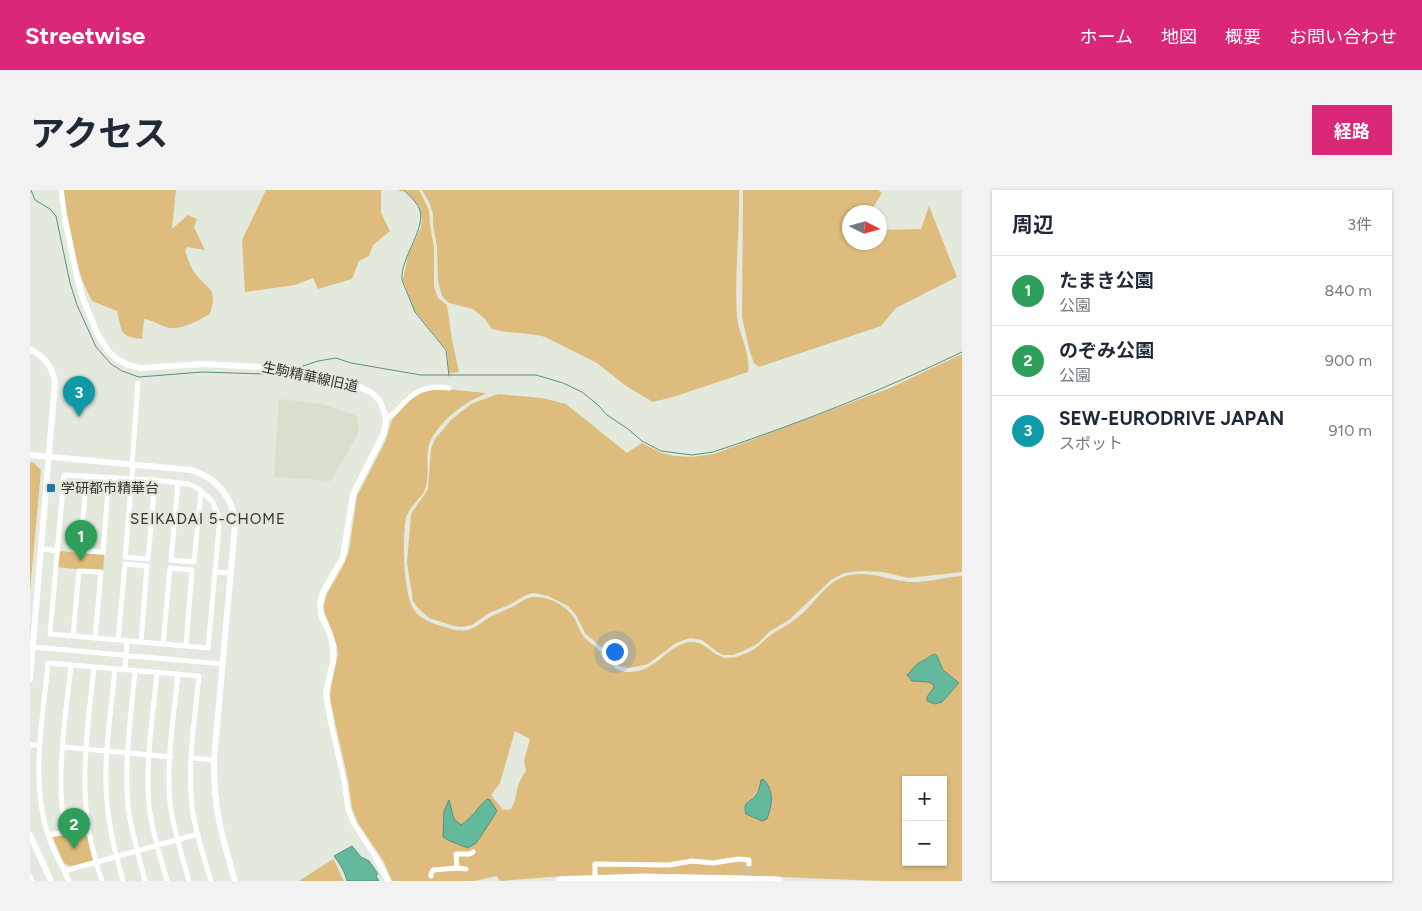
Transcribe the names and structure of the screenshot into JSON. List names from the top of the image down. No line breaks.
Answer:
{"streets":{"street":["生駒精華線旧道"]},"districts":["SEIKADAI 5-CHOME"],"places":{"transit":["学研都市精華台"]},"north":"right","page":{"header":"Streetwise","nav":["ホーム","地図","概要","お問い合わせ"],"title":"アクセス","buttons":"経路","heading":["周辺","3件"],"list":[{"mark":"1","name":"たまき公園","note":"公園","value":"840 m"},{"mark":"2","name":"のぞみ公園","note":"公園","value":"900 m"},{"mark":"3","name":"SEW-EURODRIVE JAPAN","note":"スポット","value":"910 m"}],"pins":["3","1","2"],"map_buttons":["+","−"]}}
